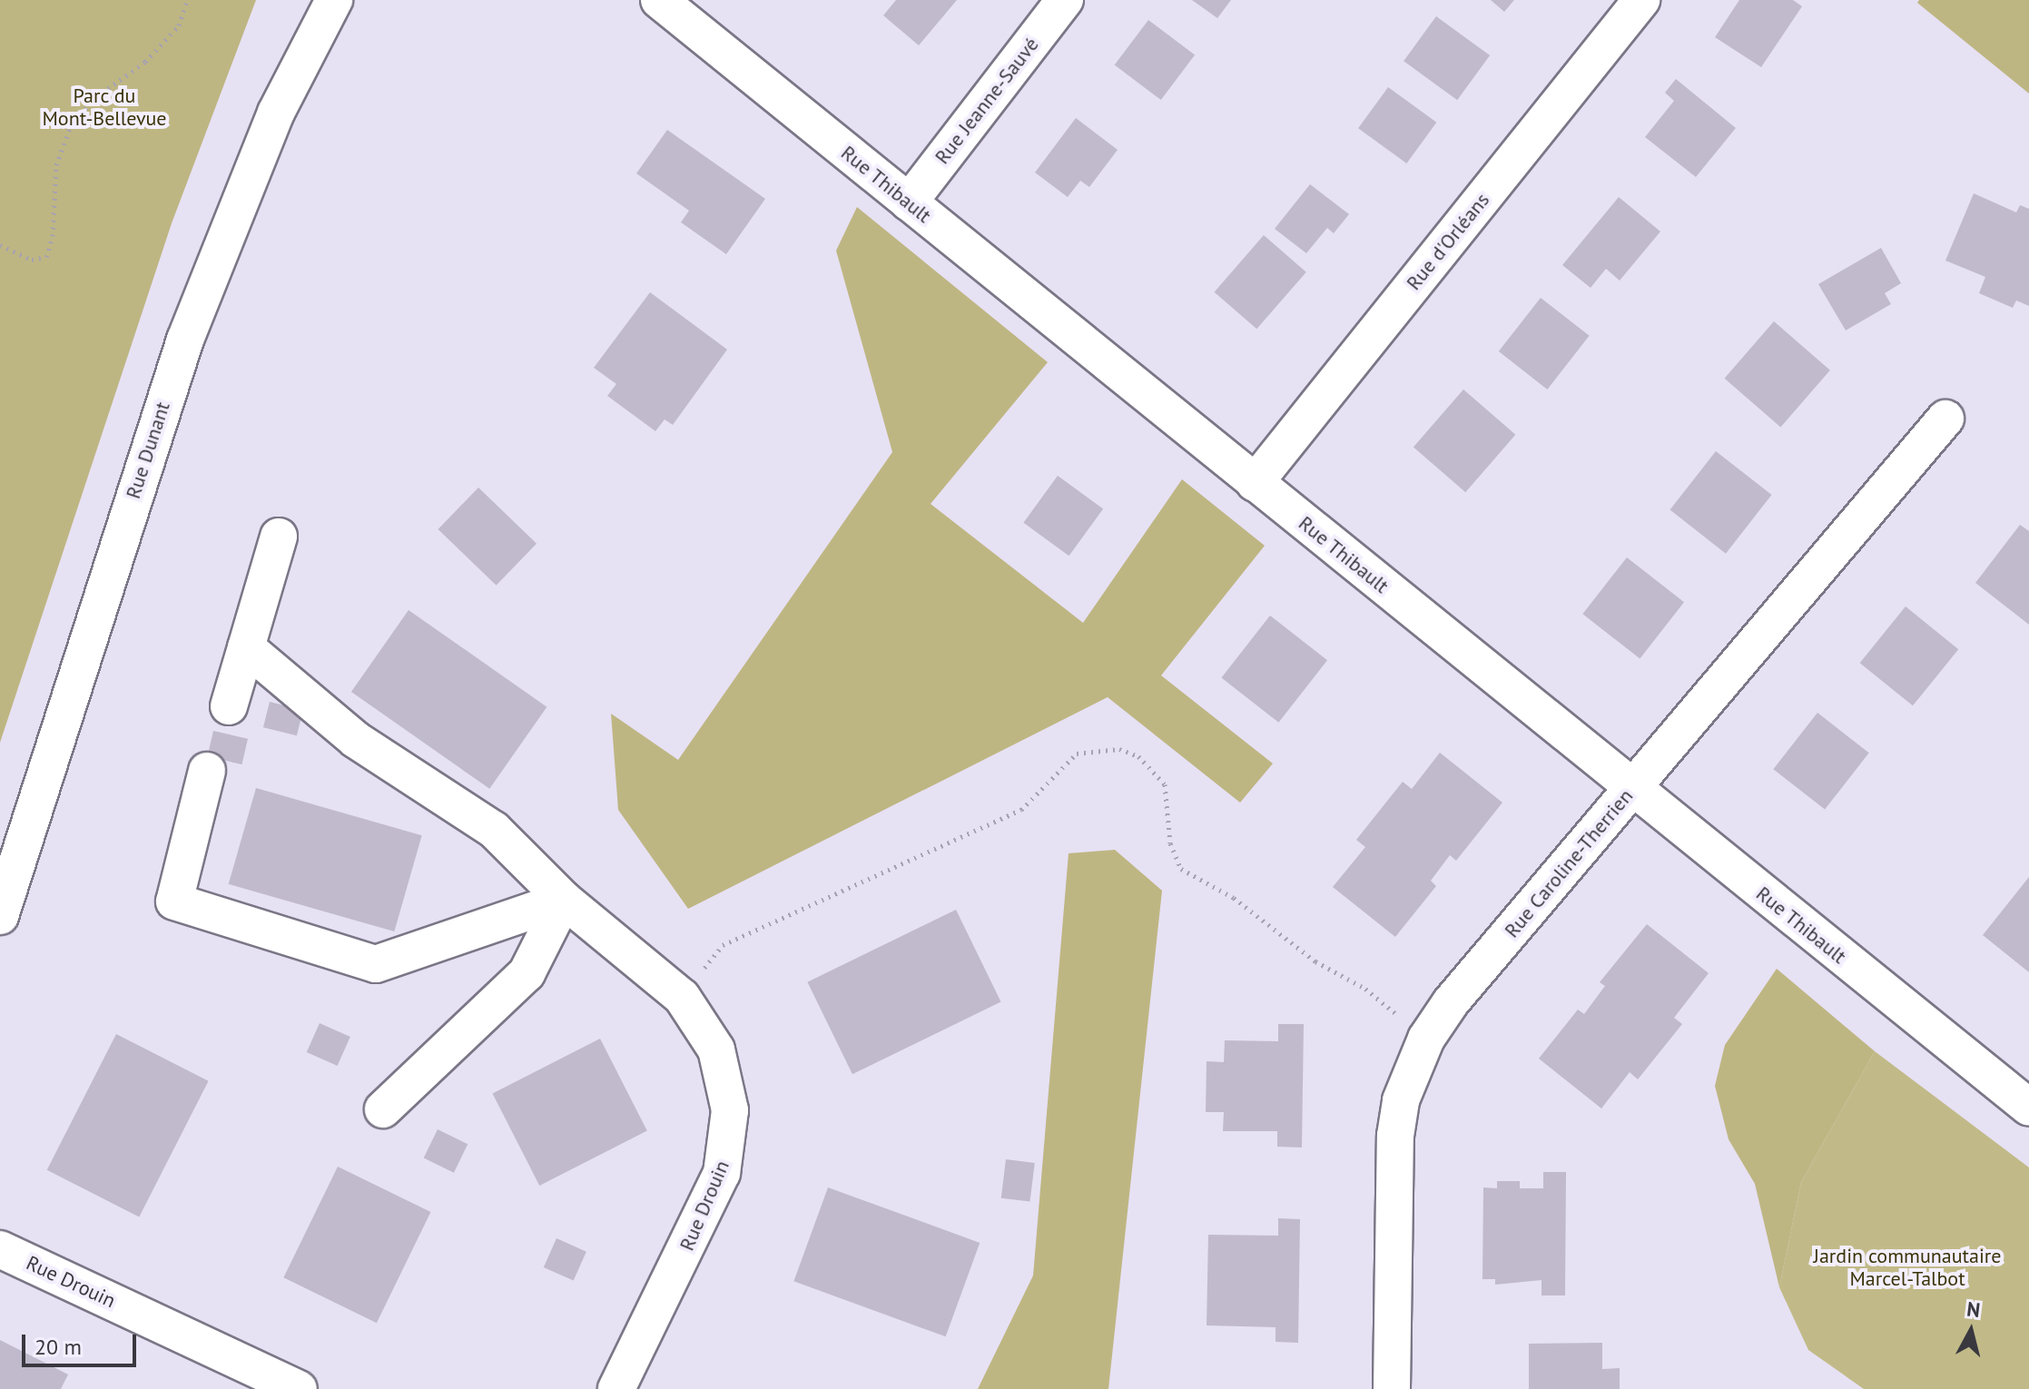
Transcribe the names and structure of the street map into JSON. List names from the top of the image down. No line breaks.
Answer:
{"streets":{"street":["Rue Jeanne-Sauvé","Rue Thibault","Rue d'Orléans","Rue Dunant","Rue Caroline-Therrien","Rue Drouin"]},"crossings":[["Rue Jeanne-Sauvé","Rue Thibault"],["Rue Thibault","Rue d'Orléans"],["Rue Thibault","Rue Caroline-Therrien"]],"parks":["Parc du Mont-Bellevue","Jardin communautaire Marcel-Talbot"],"scale_bar":"20 m","north":"top"}
